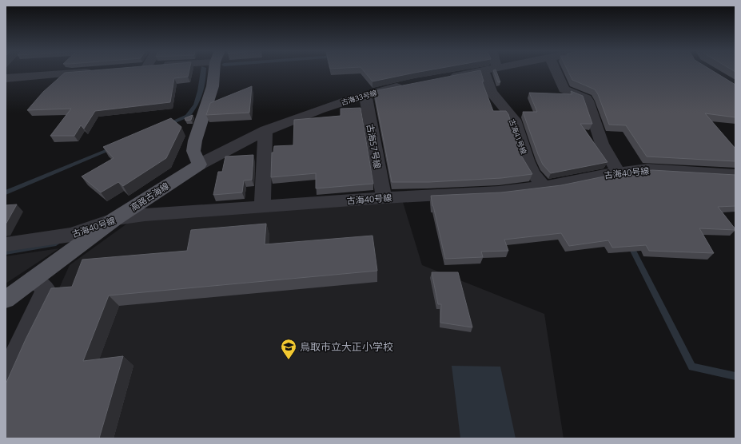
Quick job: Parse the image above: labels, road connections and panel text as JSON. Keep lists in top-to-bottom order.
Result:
{
  "streets": {
    "main road": ["高路古海線"],
    "street": [
      "古海33号線",
      "古海41号線",
      "古海57号線",
      "古海40号線"
    ]
  },
  "crossings": [
    ["古海33号線", "古海57号線"],
    ["古海33号線", "高路古海線"],
    ["古海41号線", "古海40号線"],
    ["古海57号線", "古海40号線"],
    ["古海40号線", "高路古海線"]
  ],
  "places": {
    "school or university": ["鳥取市立大正小学校"]
  }
}
